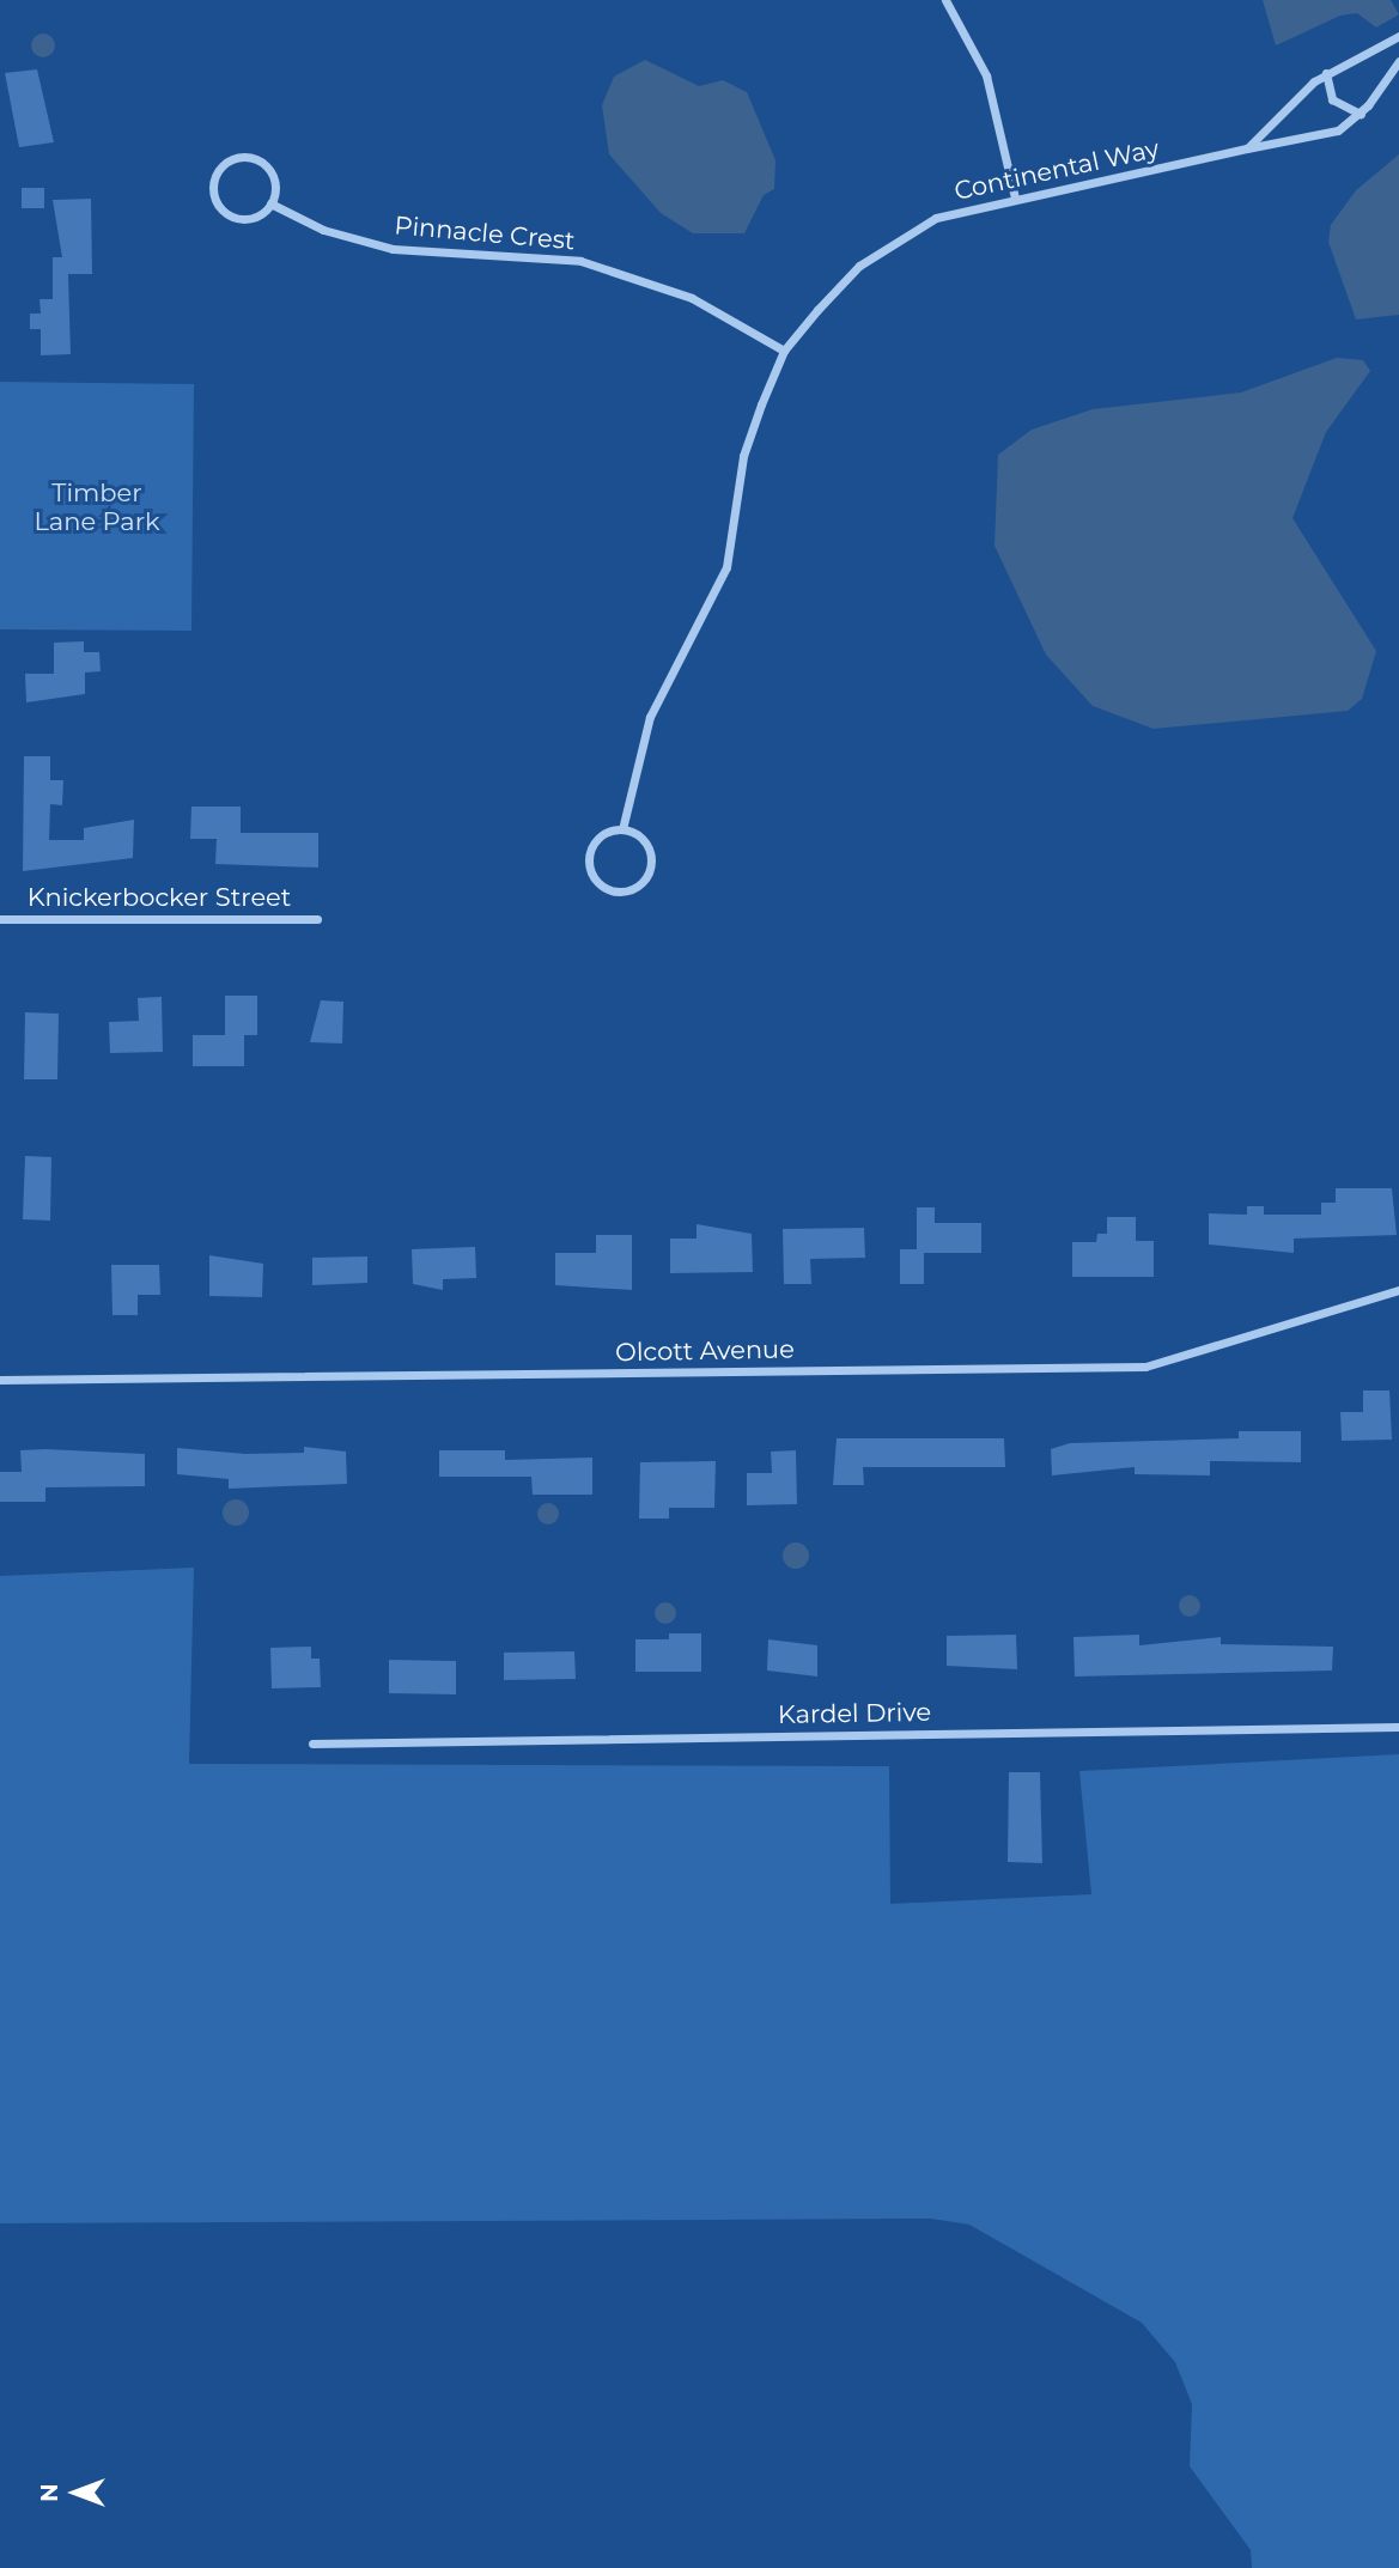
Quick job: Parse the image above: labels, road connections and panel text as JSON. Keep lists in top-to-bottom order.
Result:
{
  "streets": {
    "street": [
      "Continental Way",
      "Pinnacle Crest",
      "Knickerbocker Street",
      "Olcott Avenue",
      "Kardel Drive"
    ]
  },
  "crossings": [
    ["Continental Way", "Pinnacle Crest"]
  ],
  "parks": ["Timber Lane Park"],
  "north": "left"
}
